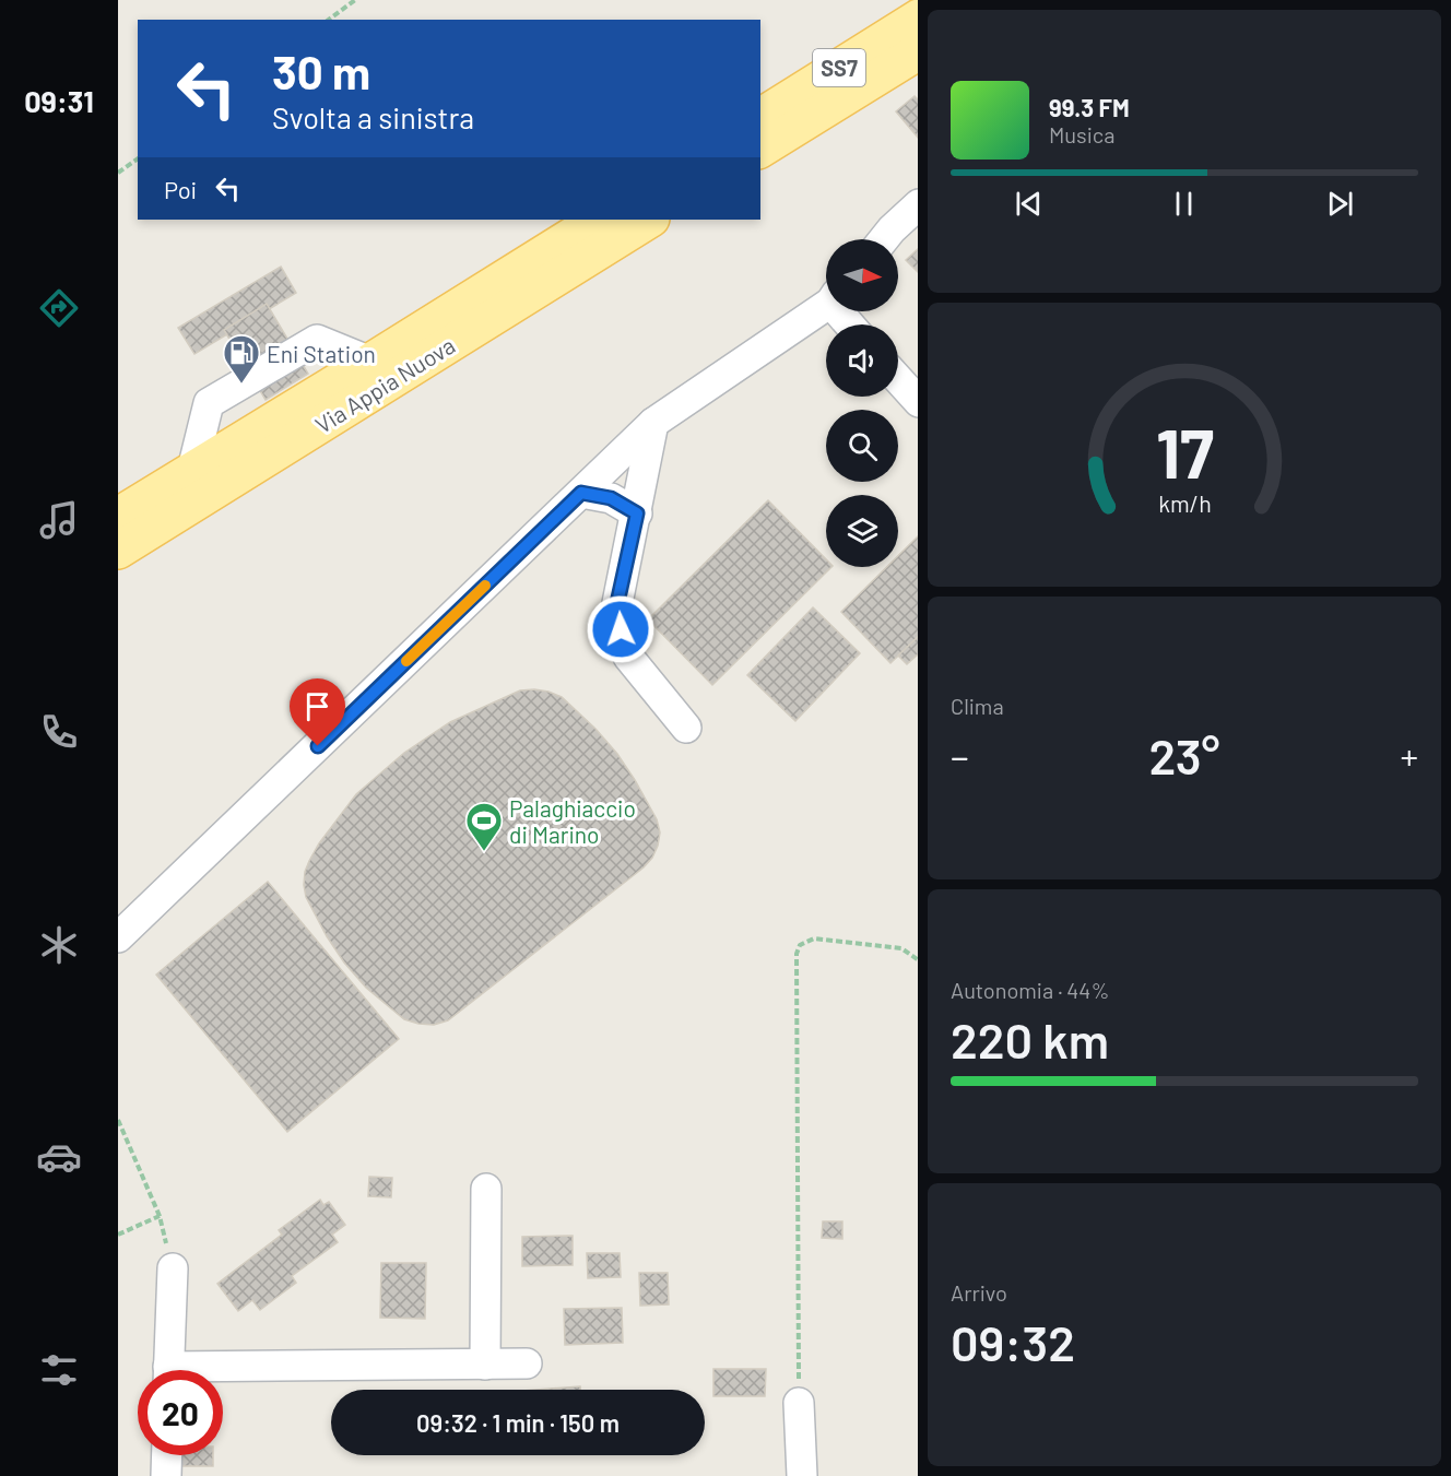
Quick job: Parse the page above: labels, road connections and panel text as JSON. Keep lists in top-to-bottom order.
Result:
{
  "streets": {
    "main road": ["SS7", "Via Appia Nuova"]
  },
  "places": {
    "fuel station": ["Eni Station"],
    "sports": ["Palaghiaccio di Marino"]
  },
  "north": "right",
  "page": {
    "tabs": "09:31",
    "turn": ["30 m", "Svolta a sinistra"],
    "song": ["99.3 FM", "Musica"],
    "then": "Poi",
    "tile": [
      "Clima",
      ["Autonomia · 44%", "220 km"],
      ["Arrivo", "09:32"]
    ],
    "heat": ["−", "23°", "+"],
    "limit": "20",
    "trip": "09:32 · 1 min · 150 m",
    "gauge": ["17", "km/h"]
  }
}
